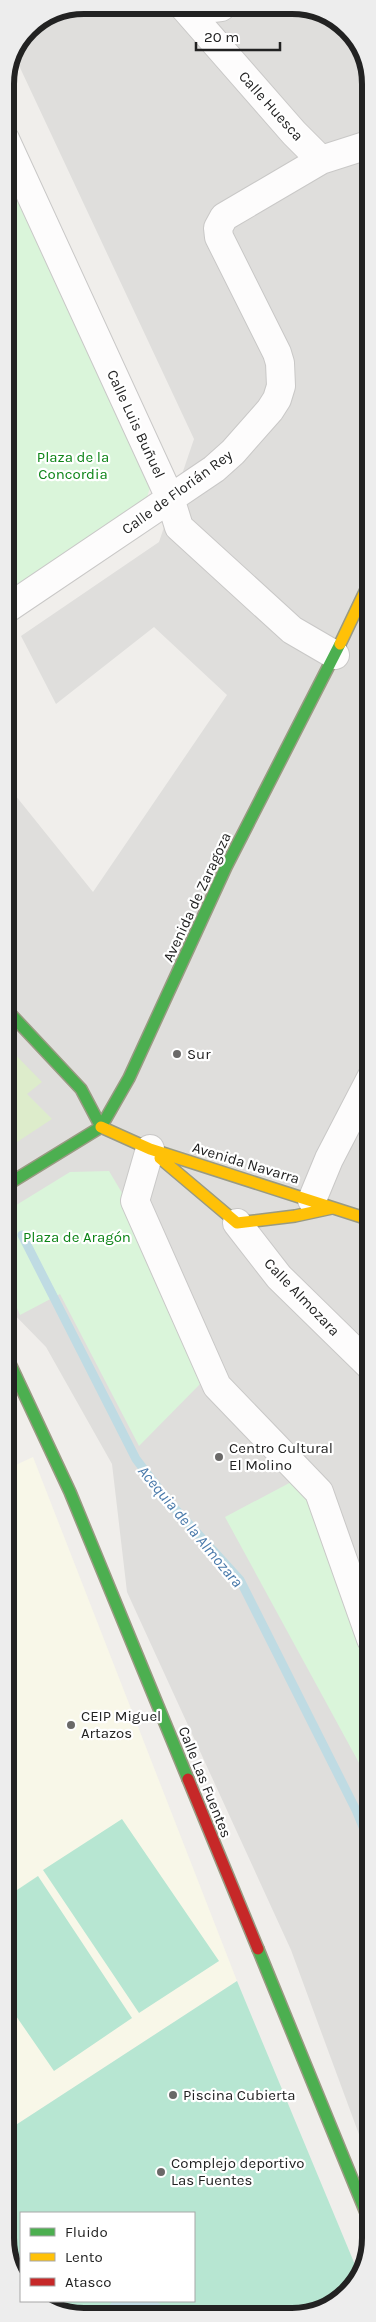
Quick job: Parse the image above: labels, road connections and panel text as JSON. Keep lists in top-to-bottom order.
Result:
{
  "streets": {
    "street": [
      "Calle Huesca",
      "Calle Luis Buñuel",
      "Calle de Florián Rey",
      "Avenida de Zaragoza",
      "Avenida Navarra",
      "Calle Almozara",
      "Calle Las Fuentes"
    ]
  },
  "crossings": [
    ["Calle Huesca", "Calle de Florián Rey"],
    ["Calle Luis Buñuel", "Calle de Florián Rey"],
    ["Calle Luis Buñuel", "Avenida de Zaragoza"],
    ["Avenida de Zaragoza", "Avenida Navarra"],
    ["Avenida Navarra", "Calle Almozara"]
  ],
  "water": ["Acequia de la Almozara"],
  "parks": ["Plaza de la Concordia", "Plaza de Aragón"],
  "places": [
    "Sur",
    "Centro Cultural El Molino",
    "CEIP Miguel Artazos",
    "Piscina Cubierta",
    "Complejo deportivo Las Fuentes"
  ],
  "legend": ["Fluido", "Lento", "Atasco"],
  "scale_bar": "20 m"
}
